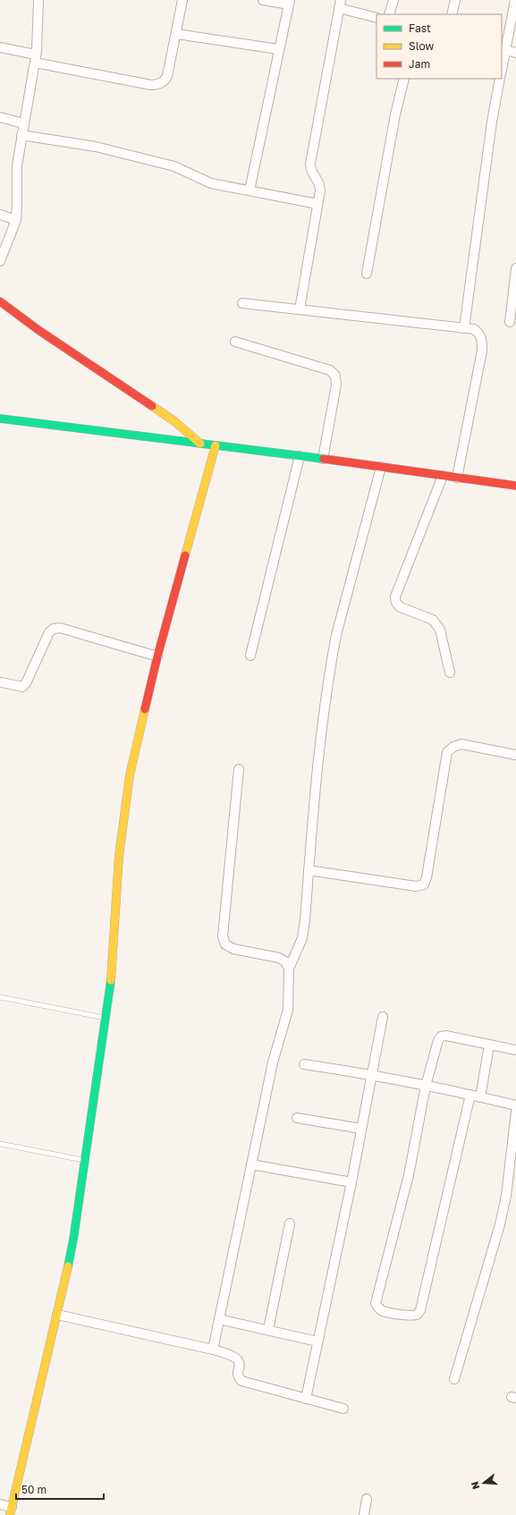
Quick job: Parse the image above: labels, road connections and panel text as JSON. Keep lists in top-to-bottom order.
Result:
{
  "legend": ["Fast", "Slow", "Jam"],
  "scale_bar": "50 m",
  "north": "left"
}
